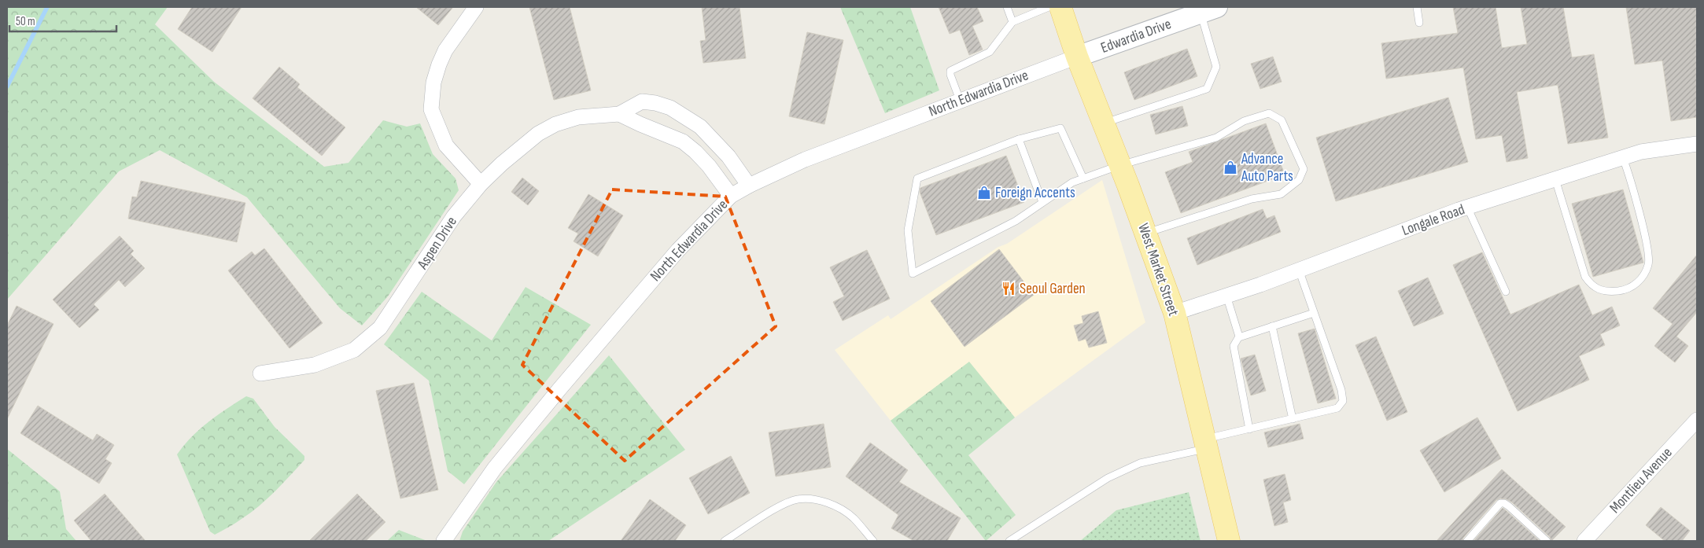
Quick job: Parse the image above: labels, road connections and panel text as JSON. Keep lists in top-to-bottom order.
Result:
{
  "streets": {
    "main road": ["Edwardia Drive", "West Market Street"],
    "street": [
      "North Edwardia Drive",
      "Longale Road",
      "Aspen Drive",
      "Montlieu Avenue"
    ]
  },
  "crossings": [
    ["Edwardia Drive", "North Edwardia Drive"],
    ["Edwardia Drive", "West Market Street"],
    ["North Edwardia Drive", "Aspen Drive"],
    ["North Edwardia Drive", "West Market Street"],
    ["Longale Road", "West Market Street"]
  ],
  "places": {
    "shop": ["Advance Auto Parts", "Foreign Accents"],
    "restaurant": ["Seoul Garden"]
  },
  "scale_bar": "50 m"
}
